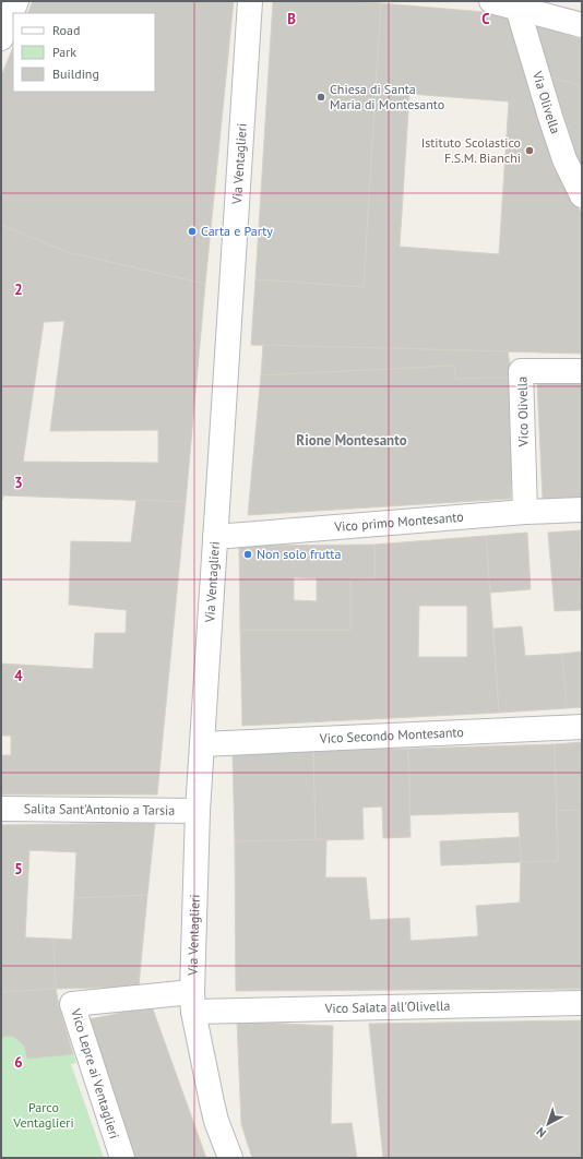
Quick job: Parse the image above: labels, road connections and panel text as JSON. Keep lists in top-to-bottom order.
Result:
{
  "streets": {
    "street": [
      "Via Olivella",
      "Via Ventaglieri",
      "Vico Olivella",
      "Vico primo Montesanto",
      "Vico Secondo Montesanto",
      "Salita Sant'Antonio a Tarsia",
      "Vico Salata all'Olivella",
      "Vico Lepre ai Ventaglieri"
    ]
  },
  "crossings": [
    ["Via Ventaglieri", "Vico primo Montesanto"],
    ["Via Ventaglieri", "Vico Secondo Montesanto"],
    ["Via Ventaglieri", "Salita Sant'Antonio a Tarsia"],
    ["Via Ventaglieri", "Vico Salata all'Olivella"],
    ["Via Ventaglieri", "Vico Lepre ai Ventaglieri"],
    ["Vico Olivella", "Vico primo Montesanto"],
    ["Vico Salata all'Olivella", "Vico Lepre ai Ventaglieri"]
  ],
  "districts": ["Rione Montesanto"],
  "parks": ["Parco Ventaglieri"],
  "places": [
    "Chiesa di Santa Maria di Montesanto",
    "Istituto Scolastico F.S.M. Bianchi",
    "Carta e Party",
    "Non solo frutta"
  ],
  "legend": ["Road", "Park", "Building"],
  "north": "bottom left",
  "grid": {
    "columns": ["B", "C"],
    "rows": [
      "2",
      "3",
      "4",
      "5",
      "6"
    ]
  }
}
